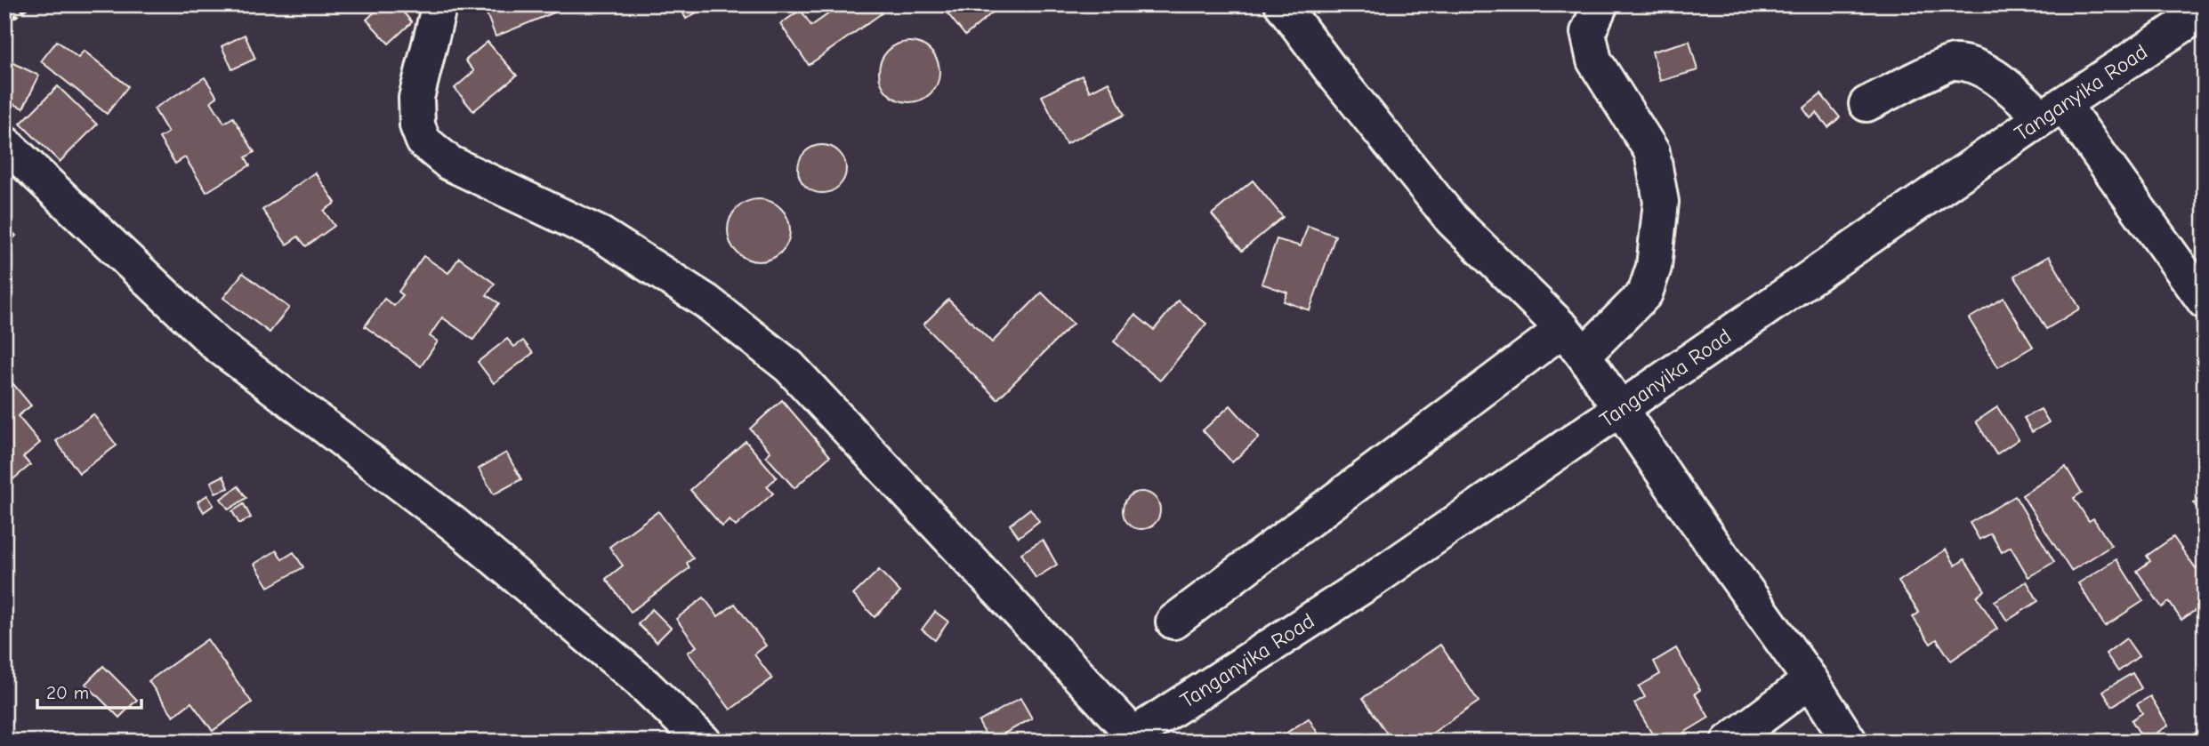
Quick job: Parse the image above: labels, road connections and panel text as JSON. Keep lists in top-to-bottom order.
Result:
{
  "streets": {
    "street": ["Tanganyika Road"]
  },
  "scale_bar": "20 m"
}
